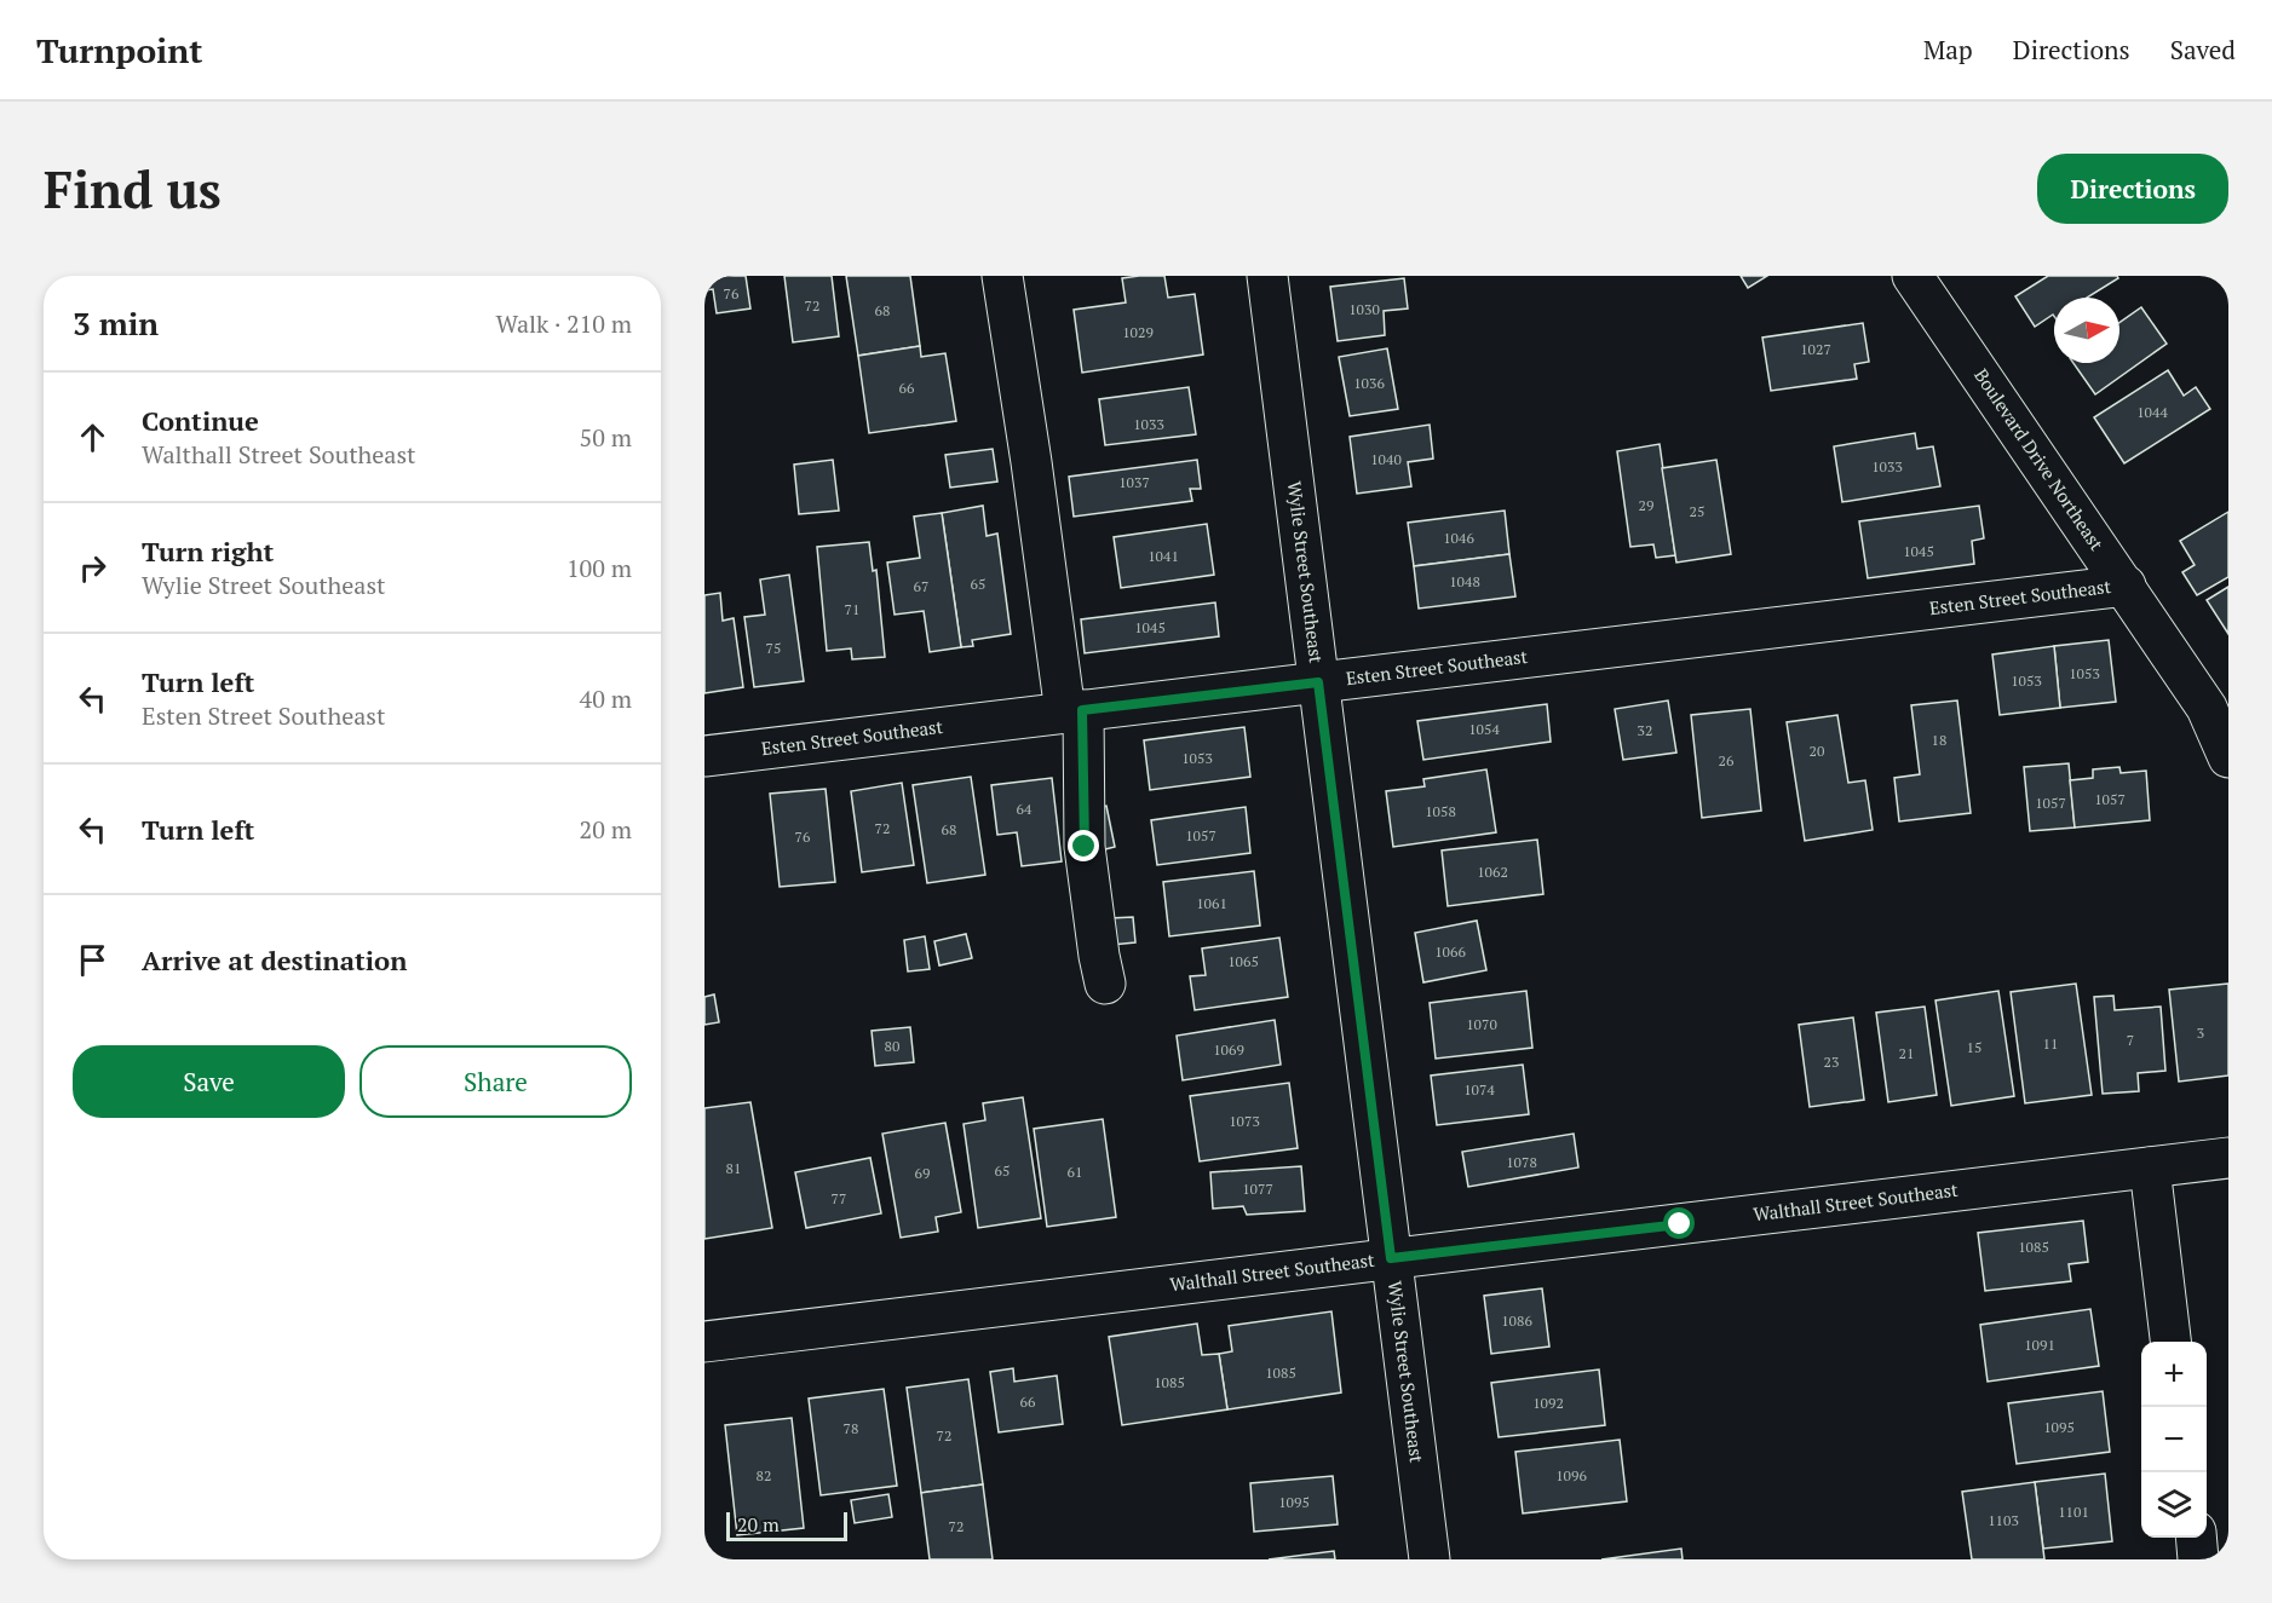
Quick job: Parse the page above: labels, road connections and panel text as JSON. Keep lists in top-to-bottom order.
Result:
{
  "streets": {
    "street": [
      "Boulevard Drive Northeast",
      "Wylie Street Southeast",
      "Esten Street Southeast",
      "Walthall Street Southeast"
    ]
  },
  "crossings": [
    ["Boulevard Drive Northeast", "Esten Street Southeast"],
    ["Wylie Street Southeast", "Esten Street Southeast"],
    ["Wylie Street Southeast", "Walthall Street Southeast"]
  ],
  "house_numbers": [
    "76",
    "72",
    "1030",
    "68",
    "1029",
    "1027",
    "1036",
    "66",
    "1044",
    "1033",
    "1040",
    "1033",
    "1037",
    "29",
    "25",
    "1046",
    "1045",
    "1041",
    "1048",
    "65",
    "67",
    "71",
    "1045",
    "75",
    "1053",
    "1053",
    "1054",
    "32",
    "18",
    "20",
    "1053",
    "26",
    "1057",
    "1057",
    "64",
    "1058",
    "72",
    "68",
    "1057",
    "76",
    "1062",
    "1061",
    "1066",
    "1065",
    "1070",
    "3",
    "7",
    "11",
    "80",
    "15",
    "1069",
    "21",
    "23",
    "1074",
    "1073",
    "1078",
    "81",
    "65",
    "61",
    "69",
    "1077",
    "77",
    "1085",
    "1086",
    "1091",
    "1085",
    "1085",
    "66",
    "1092",
    "1095",
    "78",
    "72",
    "82",
    "1096",
    "1095",
    "1101",
    "1103",
    "72"
  ],
  "scale_bar": "20 m",
  "north": "right",
  "page": {
    "header": "Turnpoint",
    "nav": ["Map", "Directions", "Saved"],
    "buttons": [
      "Directions",
      ["Save", "Share"]
    ],
    "title": "Find us",
    "heading": ["3 min", "Walk · 210 m"],
    "list": [
      ["Continue", "Walthall Street Southeast", "50 m"],
      ["Turn right", "Wylie Street Southeast", "100 m"],
      ["Turn left", "Esten Street Southeast", "40 m"],
      ["Turn left", "20 m"],
      "Arrive at destination"
    ],
    "map_buttons": ["+", "−"],
    "scale": "20 m"
  }
}
